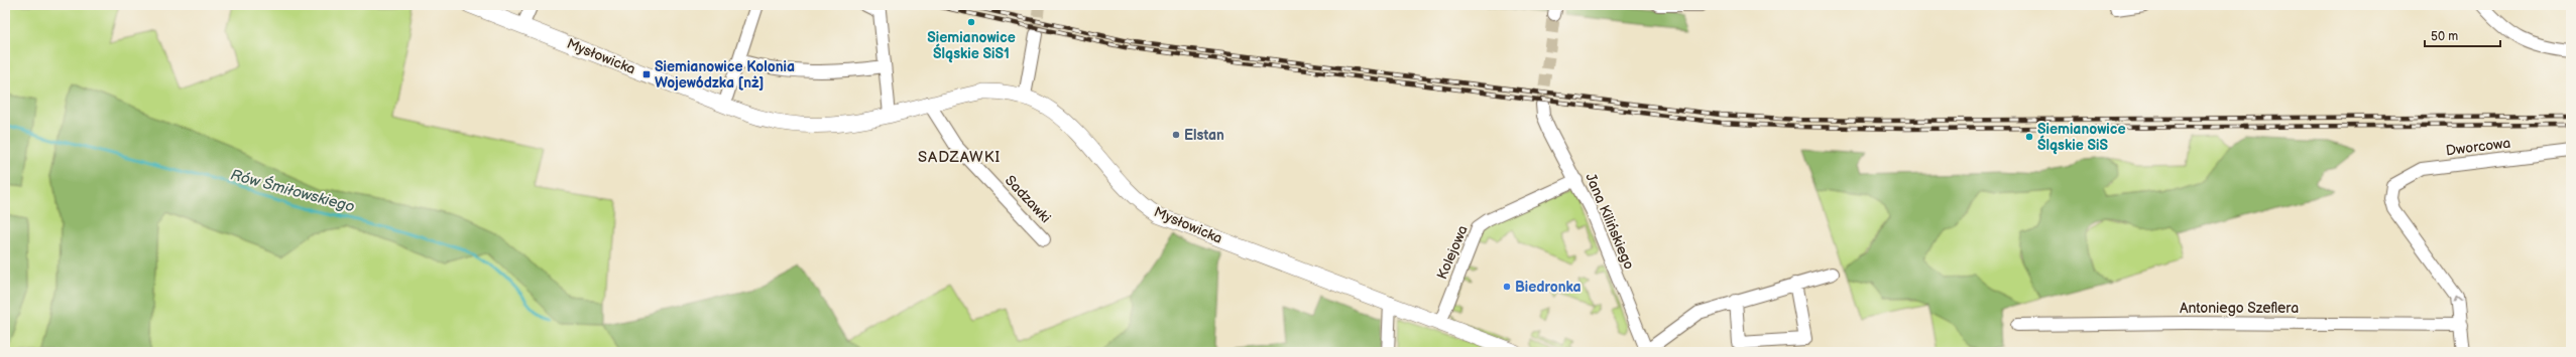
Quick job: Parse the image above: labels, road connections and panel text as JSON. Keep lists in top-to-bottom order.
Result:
{
  "streets": {
    "street": [
      "Mysłowicka",
      "Dworcowa",
      "Sadzawki",
      "Jana Kilińskiego",
      "Kolejowa",
      "Antoniego Szeflera"
    ]
  },
  "crossings": [
    ["Mysłowicka", "Sadzawki"],
    ["Mysłowicka", "Kolejowa"],
    ["Dworcowa", "Antoniego Szeflera"],
    ["Jana Kilińskiego", "Kolejowa"]
  ],
  "districts": ["SADZAWKI"],
  "water": ["Rów Śmiłowskiego"],
  "places": {
    "other": [
      "Siemianowice Śląskie SiS1",
      "Elstan",
      "Siemianowice Śląskie SiS",
      "Biedronka"
    ],
    "transit": ["Siemianowice Kolonia Wojewódzka [nż]"]
  },
  "scale_bar": "50 m"
}
